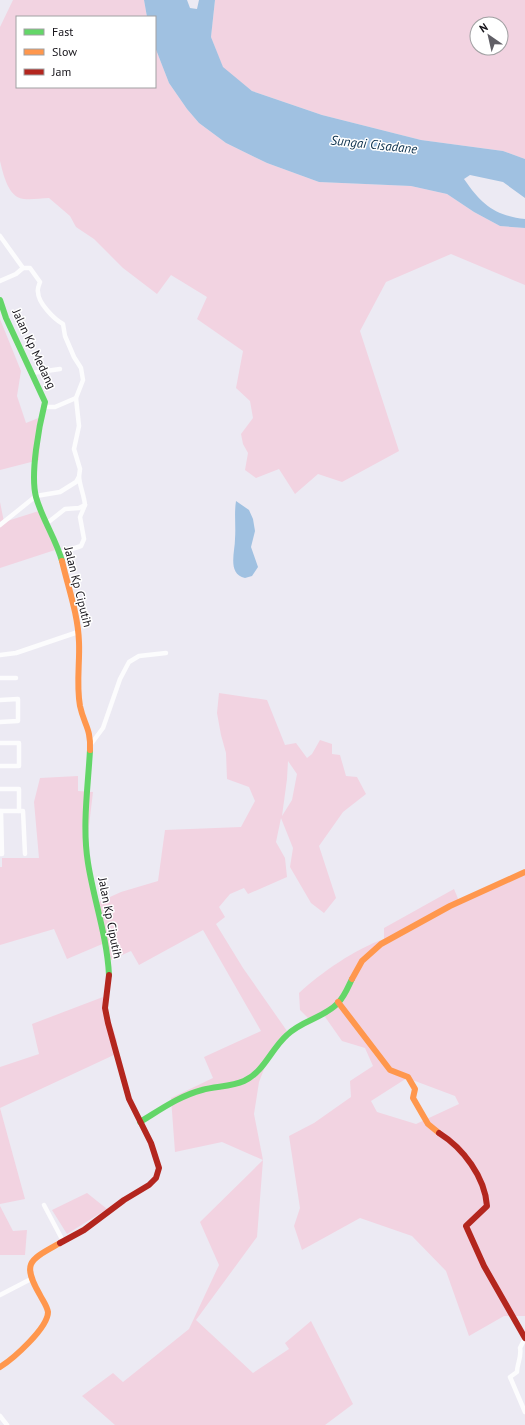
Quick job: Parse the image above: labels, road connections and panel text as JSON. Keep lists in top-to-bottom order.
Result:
{
  "streets": {
    "street": ["Jalan Kp Medang", "Jalan Kp Ciputih"]
  },
  "crossings": [
    ["Jalan Kp Medang", "Jalan Kp Ciputih"]
  ],
  "water": ["Sungai Cisadane"],
  "legend": ["Fast", "Slow", "Jam"],
  "north": "top left"
}
